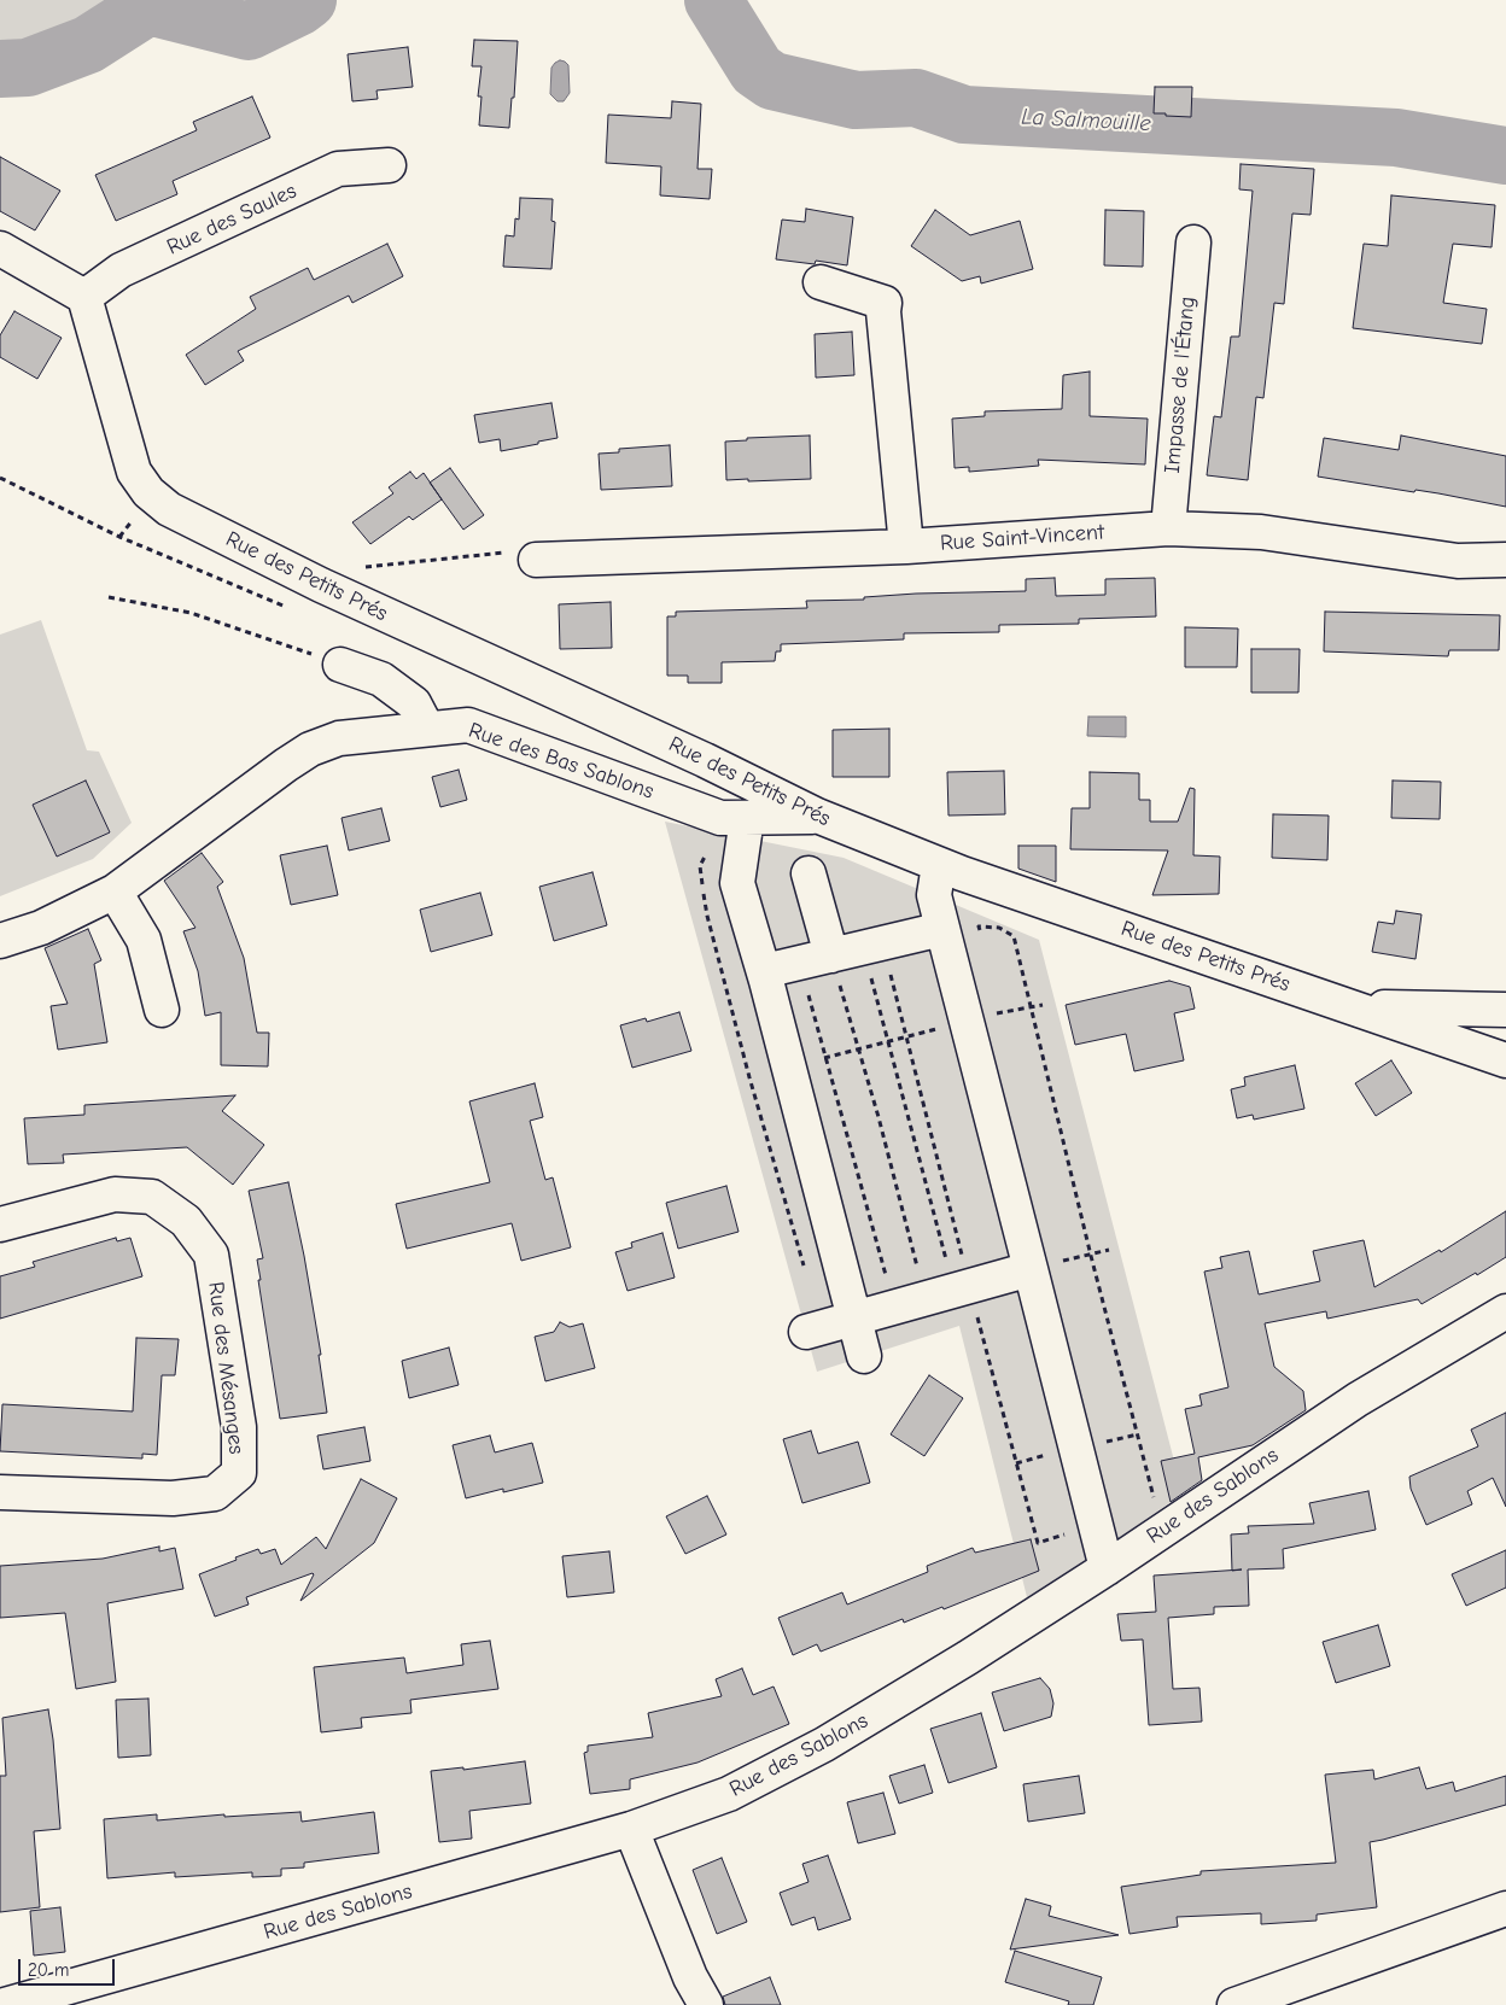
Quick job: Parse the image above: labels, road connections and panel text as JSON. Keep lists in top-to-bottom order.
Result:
{
  "streets": {
    "street": [
      "Rue des Saules",
      "Impasse de l'Étang",
      "Rue Saint-Vincent",
      "Rue des Petits Prés",
      "Rue des Bas Sablons",
      "Rue des Mésanges",
      "Rue des Sablons"
    ]
  },
  "crossings": [
    ["Rue des Saules", "Rue des Petits Prés"],
    ["Impasse de l'Étang", "Rue Saint-Vincent"],
    ["Rue des Petits Prés", "Rue des Bas Sablons"]
  ],
  "water": ["La Salmouille"],
  "scale_bar": "20 m"
}
